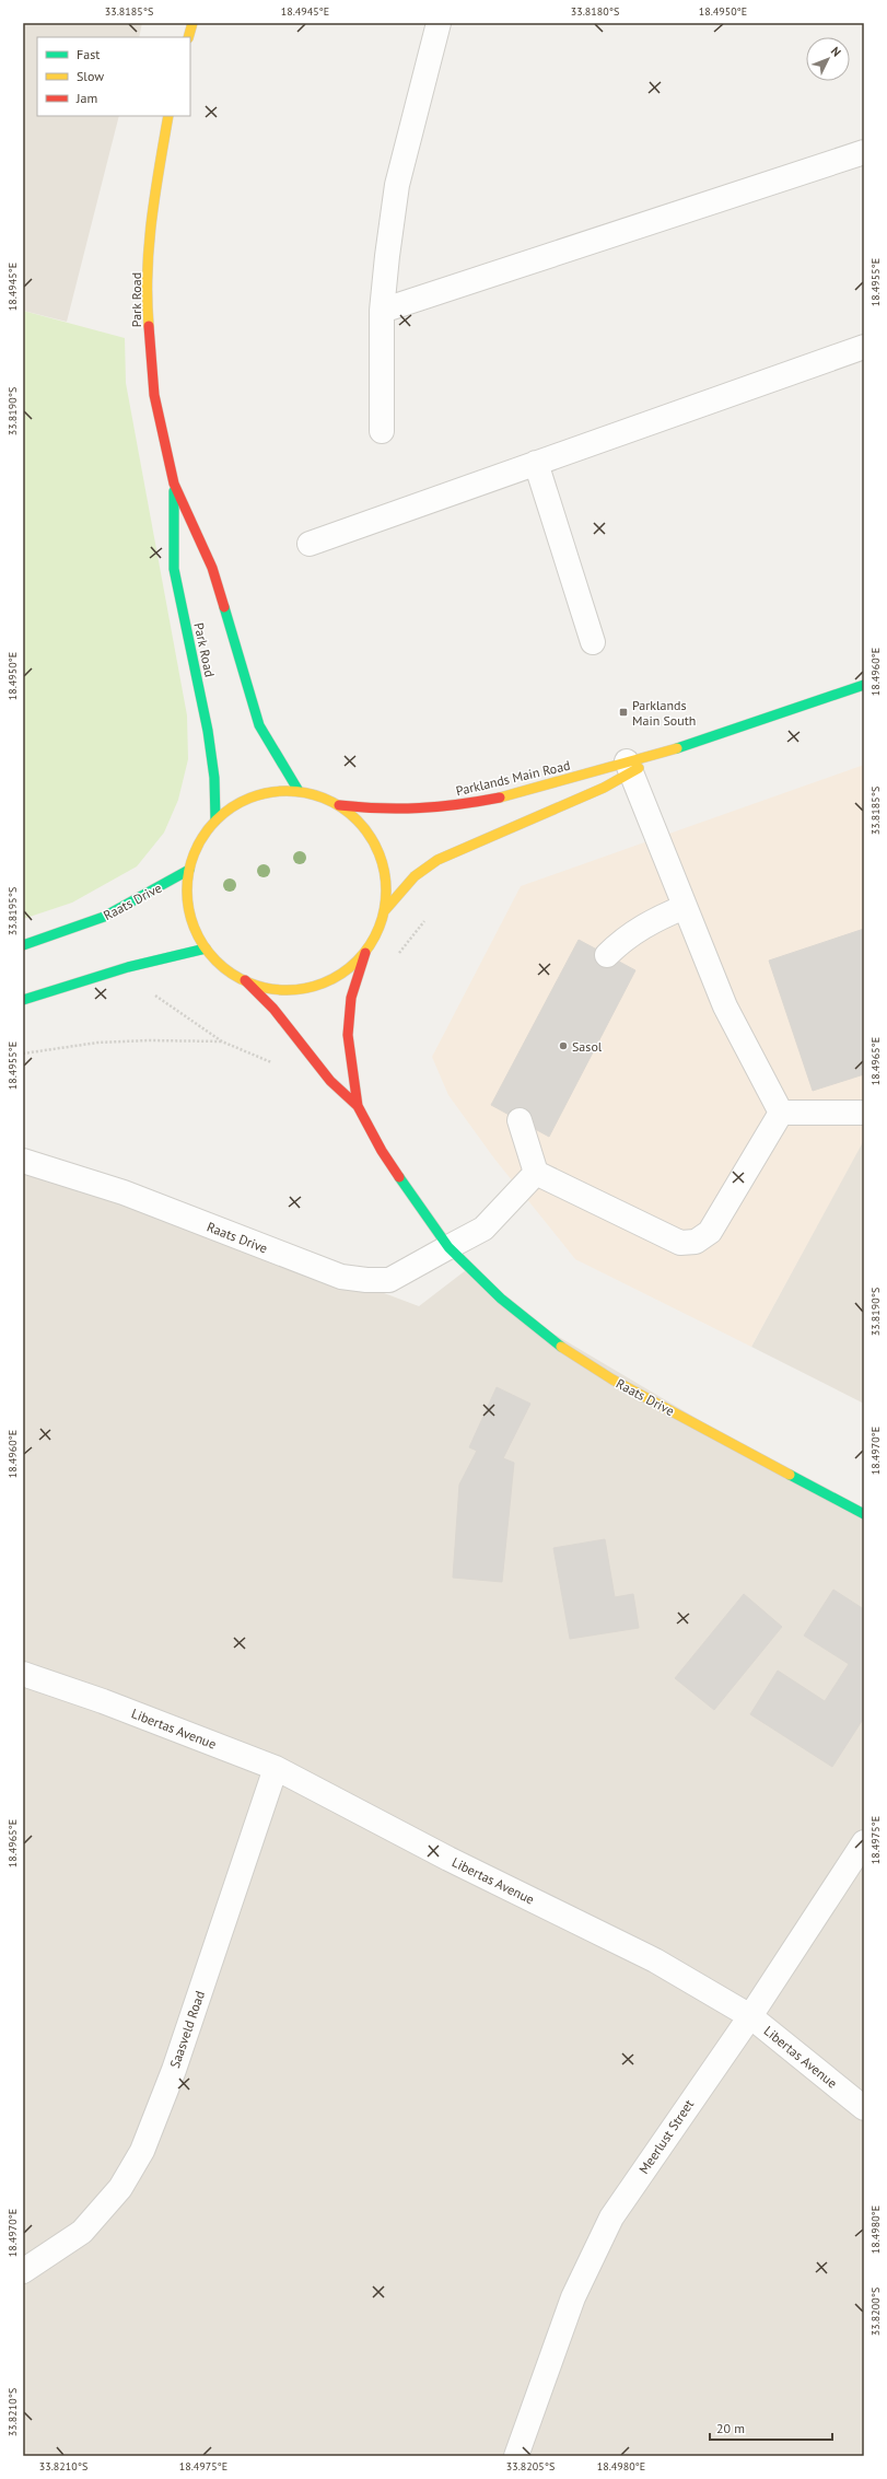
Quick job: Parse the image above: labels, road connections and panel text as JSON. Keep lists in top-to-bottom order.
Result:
{
  "streets": {
    "street": [
      "Park Road",
      "Parklands Main Road",
      "Raats Drive",
      "Libertas Avenue",
      "Saasveld Road",
      "Meerlust Street"
    ]
  },
  "crossings": [
    ["Libertas Avenue", "Saasveld Road"],
    ["Libertas Avenue", "Meerlust Street"]
  ],
  "places": {
    "transit": ["Parklands Main South"],
    "other": ["Sasol"]
  },
  "legend": ["Fast", "Slow", "Jam"],
  "scale_bar": "20 m",
  "north": "top right",
  "coordinates": [
    "33.8185°S",
    "18.4945°E",
    "33.8180°S",
    "18.4950°E",
    "18.4955°E",
    "33.8190°S",
    "18.4960°E",
    "33.8195°S",
    "18.4965°E",
    "18.4970°E",
    "18.4975°E",
    "18.4980°E",
    "33.8200°S",
    "33.8210°S",
    "33.8205°S"
  ]
}
